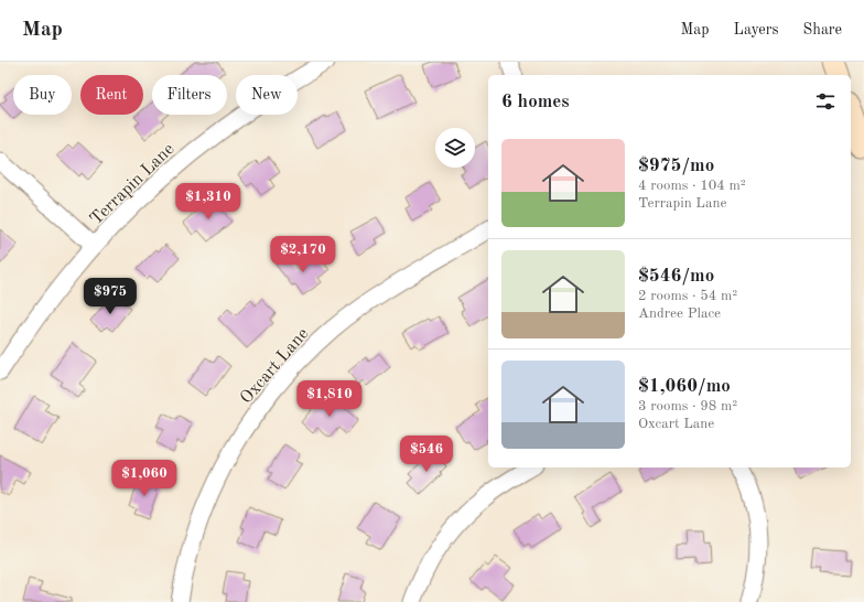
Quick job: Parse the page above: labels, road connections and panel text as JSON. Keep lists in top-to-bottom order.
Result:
{
  "streets": {
    "street": ["Terrapin Lane", "Oxcart Lane"]
  },
  "page": {
    "header": "Map",
    "nav": ["Map", "Layers", "Share"],
    "chip": [
      "Buy",
      "Rent",
      "Filters",
      "New"
    ],
    "heading": "6 homes",
    "list": [
      {
        "name": "$975/mo",
        "note": "4 rooms · 104 m² · Terrapin Lane"
      },
      {
        "name": "$546/mo",
        "note": "2 rooms · 54 m² · Andree Place"
      },
      {
        "name": "$1,060/mo",
        "note": "3 rooms · 98 m² · Oxcart Lane"
      }
    ],
    "price": [
      "$1,310",
      "$2,170",
      "$975",
      "$1,810",
      "$546",
      "$1,060"
    ]
  }
}
